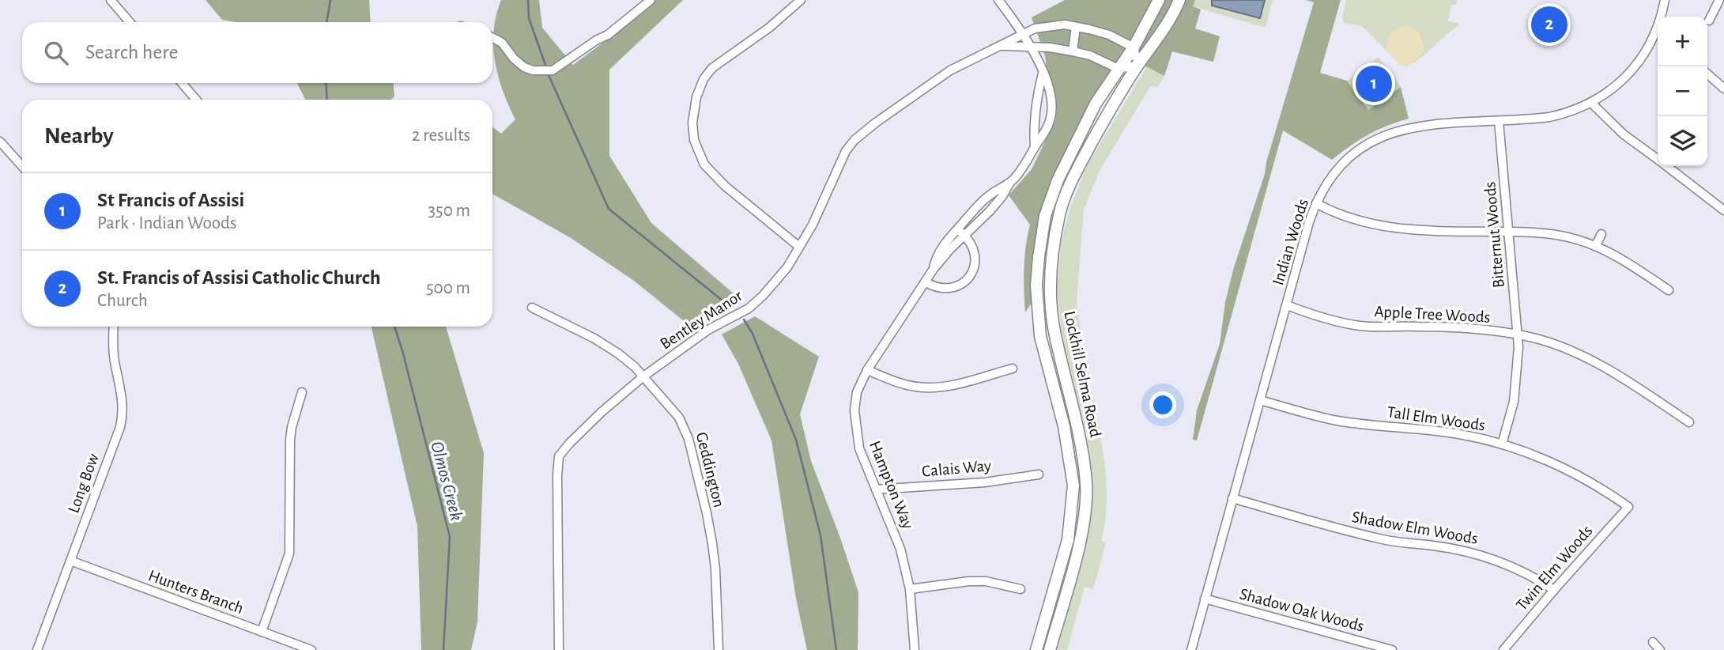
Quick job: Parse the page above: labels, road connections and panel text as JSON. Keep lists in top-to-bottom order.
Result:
{
  "streets": {
    "main road": ["Lockhill Selma Road"],
    "street": [
      "Bitternut Woods",
      "Indian Woods",
      "Apple Tree Woods",
      "Bentley Manor",
      "Tall Elm Woods",
      "Calais Way",
      "Geddington",
      "Long Bow",
      "Hampton Way",
      "Shadow Elm Woods",
      "Twin Elm Woods",
      "Hunters Branch",
      "Shadow Oak Woods"
    ]
  },
  "crossings": [
    ["Bitternut Woods", "Indian Woods"],
    ["Bitternut Woods", "Apple Tree Woods"],
    ["Bitternut Woods", "Tall Elm Woods"],
    ["Indian Woods", "Apple Tree Woods"],
    ["Indian Woods", "Tall Elm Woods"],
    ["Indian Woods", "Shadow Elm Woods"],
    ["Indian Woods", "Shadow Oak Woods"],
    ["Bentley Manor", "Lockhill Selma Road"],
    ["Bentley Manor", "Geddington"],
    ["Bentley Manor", "Hampton Way"],
    ["Tall Elm Woods", "Twin Elm Woods"],
    ["Calais Way", "Hampton Way"],
    ["Long Bow", "Hunters Branch"],
    ["Shadow Elm Woods", "Twin Elm Woods"]
  ],
  "water": ["Olmos Creek"],
  "page": {
    "pins": ["2", "1"],
    "map_buttons": ["+", "−"],
    "search": "Search here",
    "heading": ["Nearby", "2 results"],
    "list": [
      {
        "mark": "1",
        "name": "St Francis of Assisi",
        "note": "Park · Indian Woods",
        "value": "350 m"
      },
      {
        "mark": "2",
        "name": "St. Francis of Assisi Catholic Church",
        "note": "Church",
        "value": "500 m"
      }
    ]
  }
}
